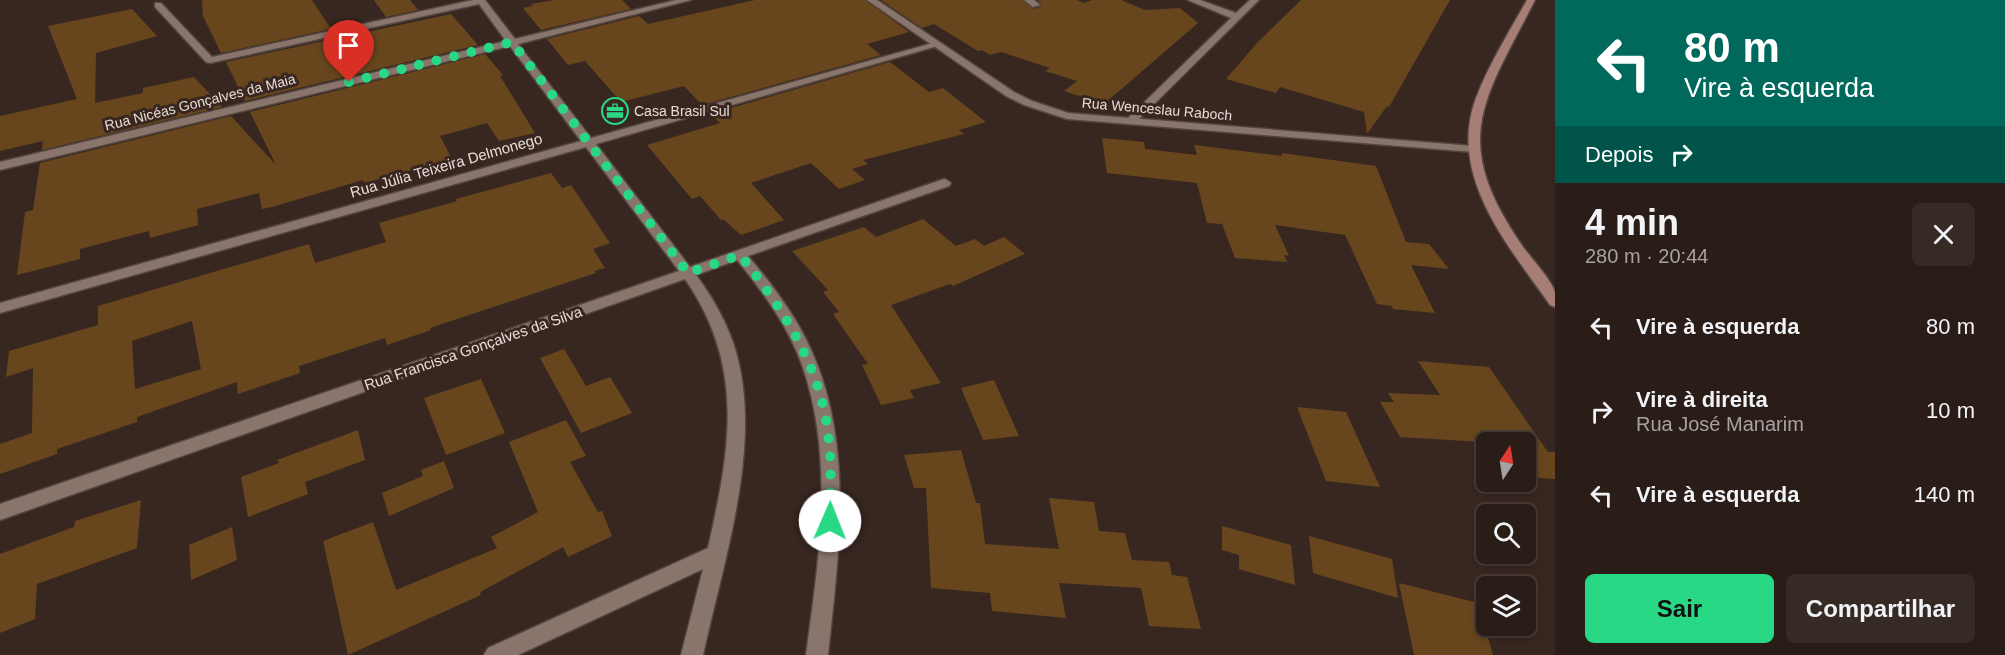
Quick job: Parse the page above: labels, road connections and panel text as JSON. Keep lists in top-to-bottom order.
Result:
{
  "streets": {
    "street": [
      "Rua Nicéas Gonçalves da Maia",
      "Rua Wenceslau Raboch",
      "Rua Júlia Teixeira Delmonego",
      "Rua Francisca Gonçalves da Silva"
    ]
  },
  "crossings": [
    ["Rua Wenceslau Raboch", "Rua Júlia Teixeira Delmonego"]
  ],
  "places": {
    "office": ["Casa Brasil Sul"]
  },
  "north": "top",
  "page": {
    "turn": ["80 m", "Vire à esquerda"],
    "then": "Depois",
    "heading": ["4 min", "280 m · 20:44"],
    "list": [
      {
        "name": "Vire à esquerda",
        "value": "80 m"
      },
      {
        "name": "Vire à direita",
        "note": "Rua José Manarim",
        "value": "10 m"
      },
      {
        "name": "Vire à esquerda",
        "value": "140 m"
      }
    ],
    "buttons": ["Sair", "Compartilhar"]
  }
}
